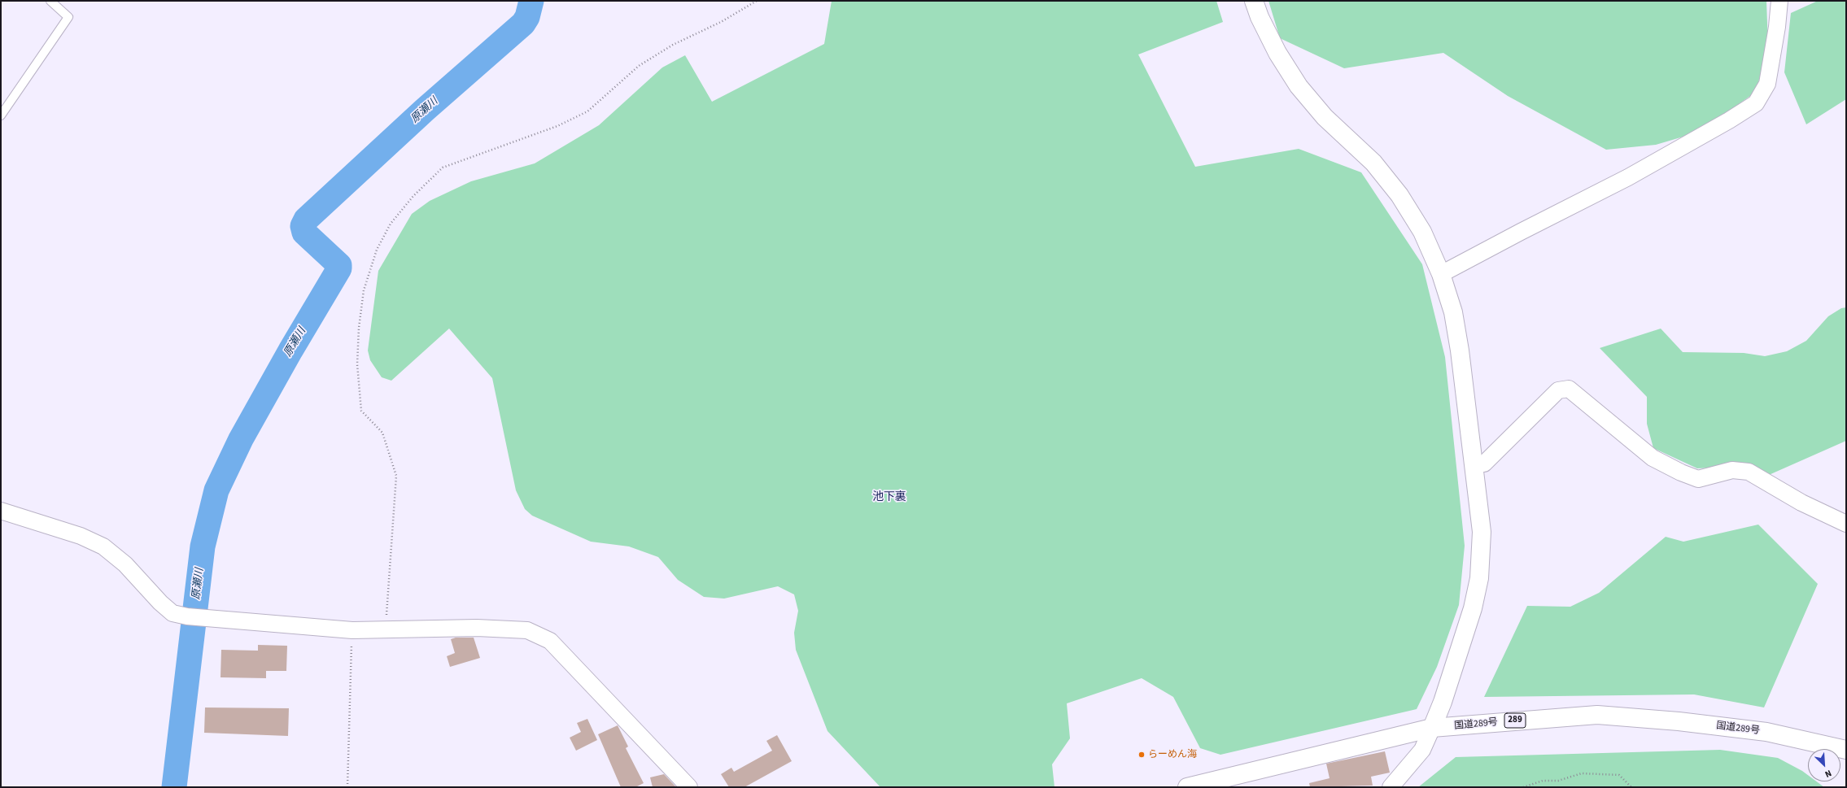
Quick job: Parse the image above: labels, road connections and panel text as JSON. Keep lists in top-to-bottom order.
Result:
{
  "streets": {
    "main road": ["289", "国道289号"]
  },
  "districts": ["池下裏"],
  "water": ["原瀬川"],
  "places": ["らーめん海"],
  "north": "bottom right"
}
